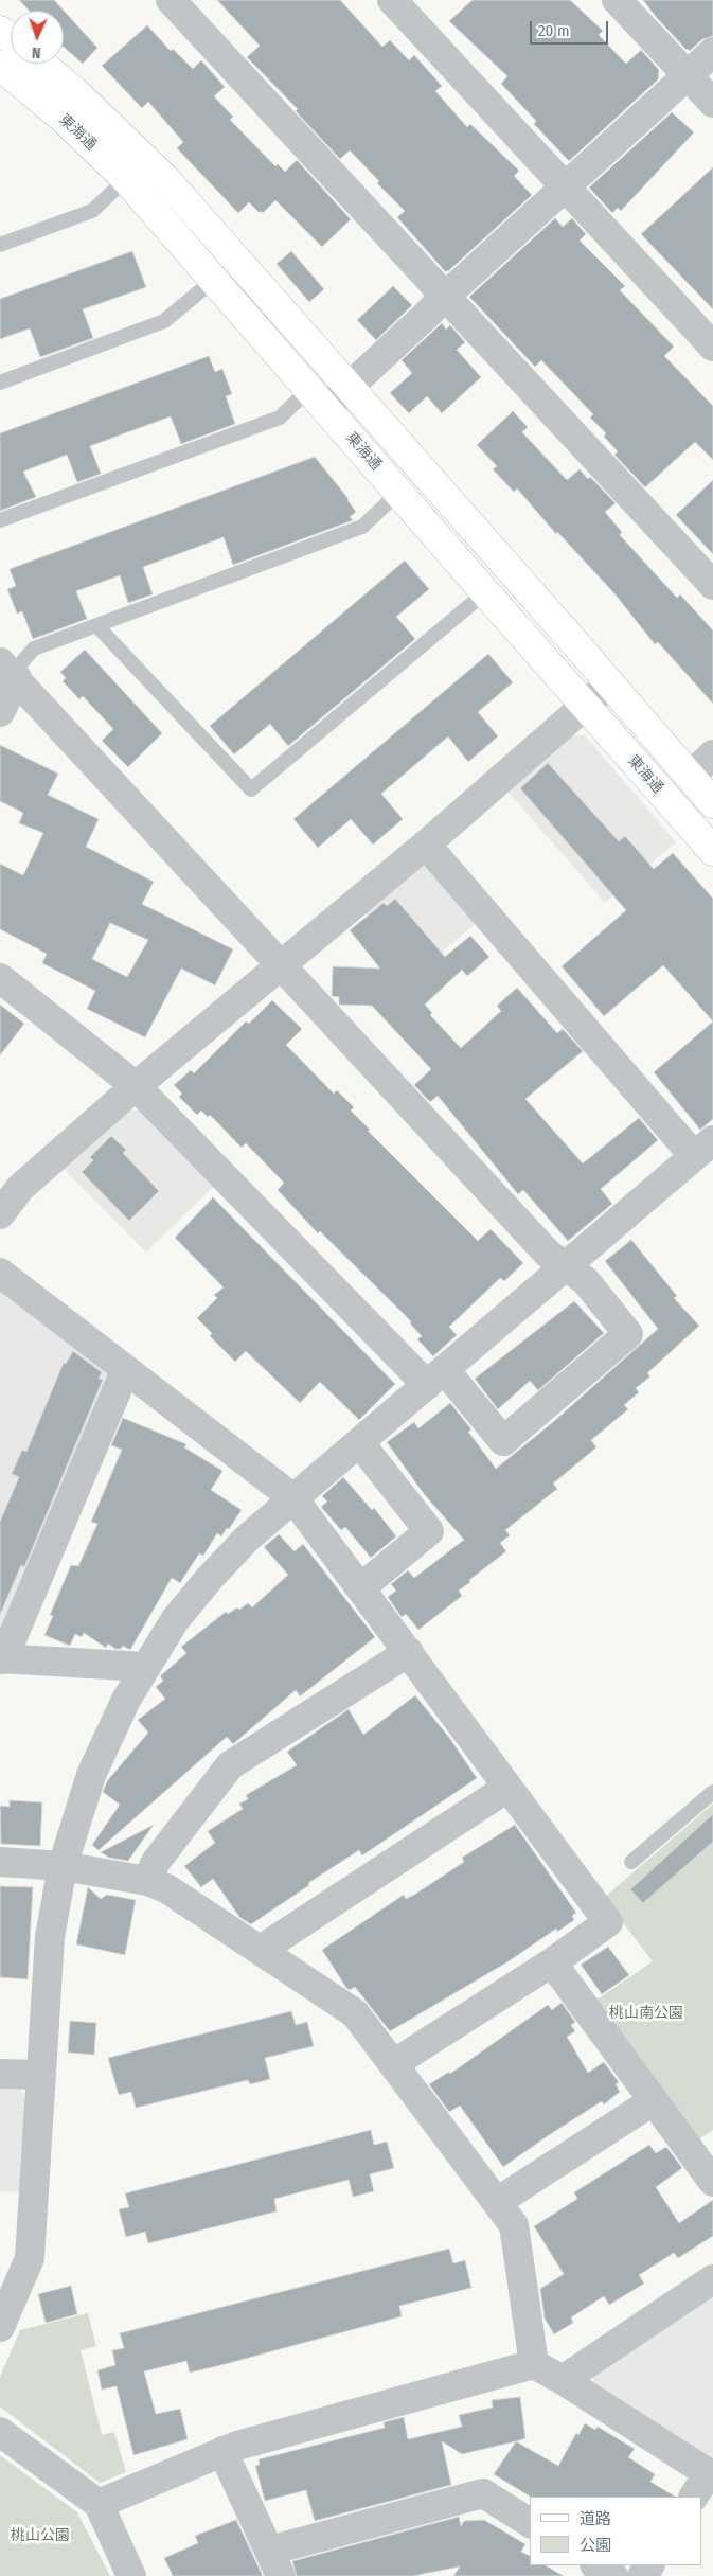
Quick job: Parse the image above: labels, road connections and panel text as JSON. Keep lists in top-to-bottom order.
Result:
{
  "streets": {
    "main road": ["東海通"]
  },
  "parks": ["桃山南公園", "桃山公園"],
  "legend": ["道路", "公園"],
  "scale_bar": "20 m",
  "north": "bottom"
}
